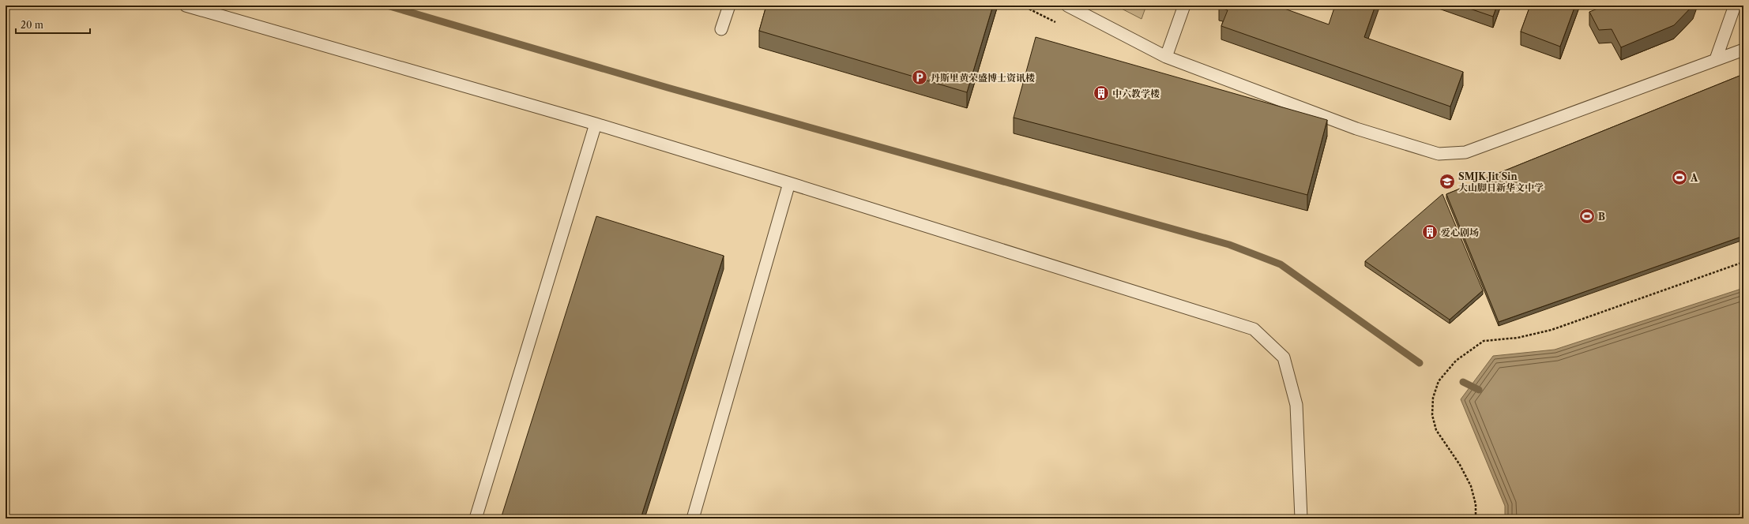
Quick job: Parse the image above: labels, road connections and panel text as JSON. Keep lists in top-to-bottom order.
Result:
{
  "places": {
    "parking": ["丹斯里黄荣盛博士资讯楼"],
    "building": ["中六教学楼", "爱心剧场"],
    "sports": ["A", "B"],
    "school or university": ["SMJK Jit Sin 大山脚日新华文中学"]
  },
  "scale_bar": "20 m"
}
